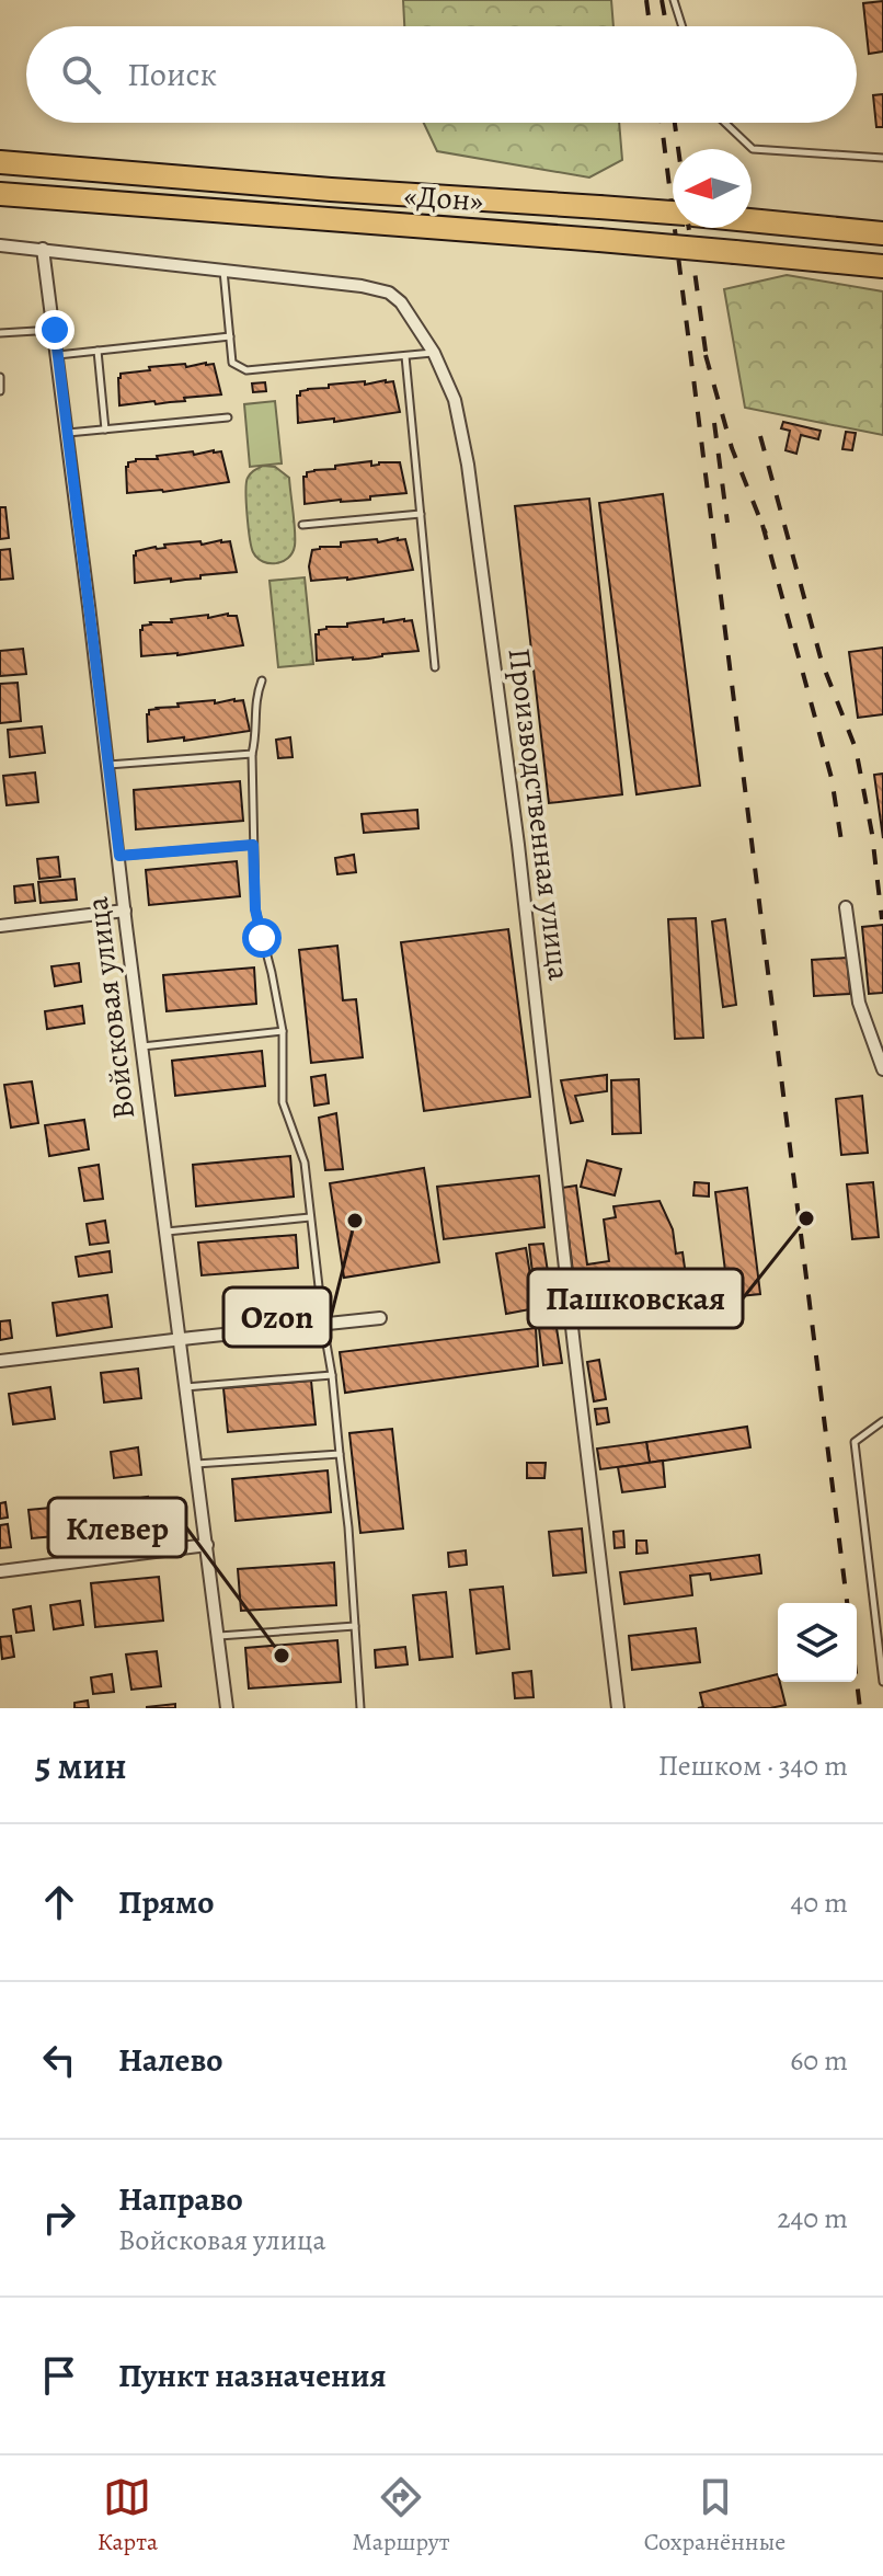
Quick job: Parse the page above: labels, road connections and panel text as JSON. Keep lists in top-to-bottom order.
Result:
{
  "streets": {
    "highway": ["«Дон»"],
    "street": ["Производственная улица", "Войсковая улица"]
  },
  "crossings": [
    ["Производственная улица", "Войсковая улица"]
  ],
  "places": ["Пашковская", "Ozon", "Клевер"],
  "north": "left",
  "page": {
    "search": "Поиск",
    "heading": ["5 мин", "Пешком · 340 m"],
    "list": [
      ["Прямо", "40 m"],
      ["Налево", "60 m"],
      ["Направо", "Войсковая улица", "240 m"],
      "Пункт назначения"
    ],
    "nav": ["Карта", "Маршрут", "Сохранённые"]
  }
}
